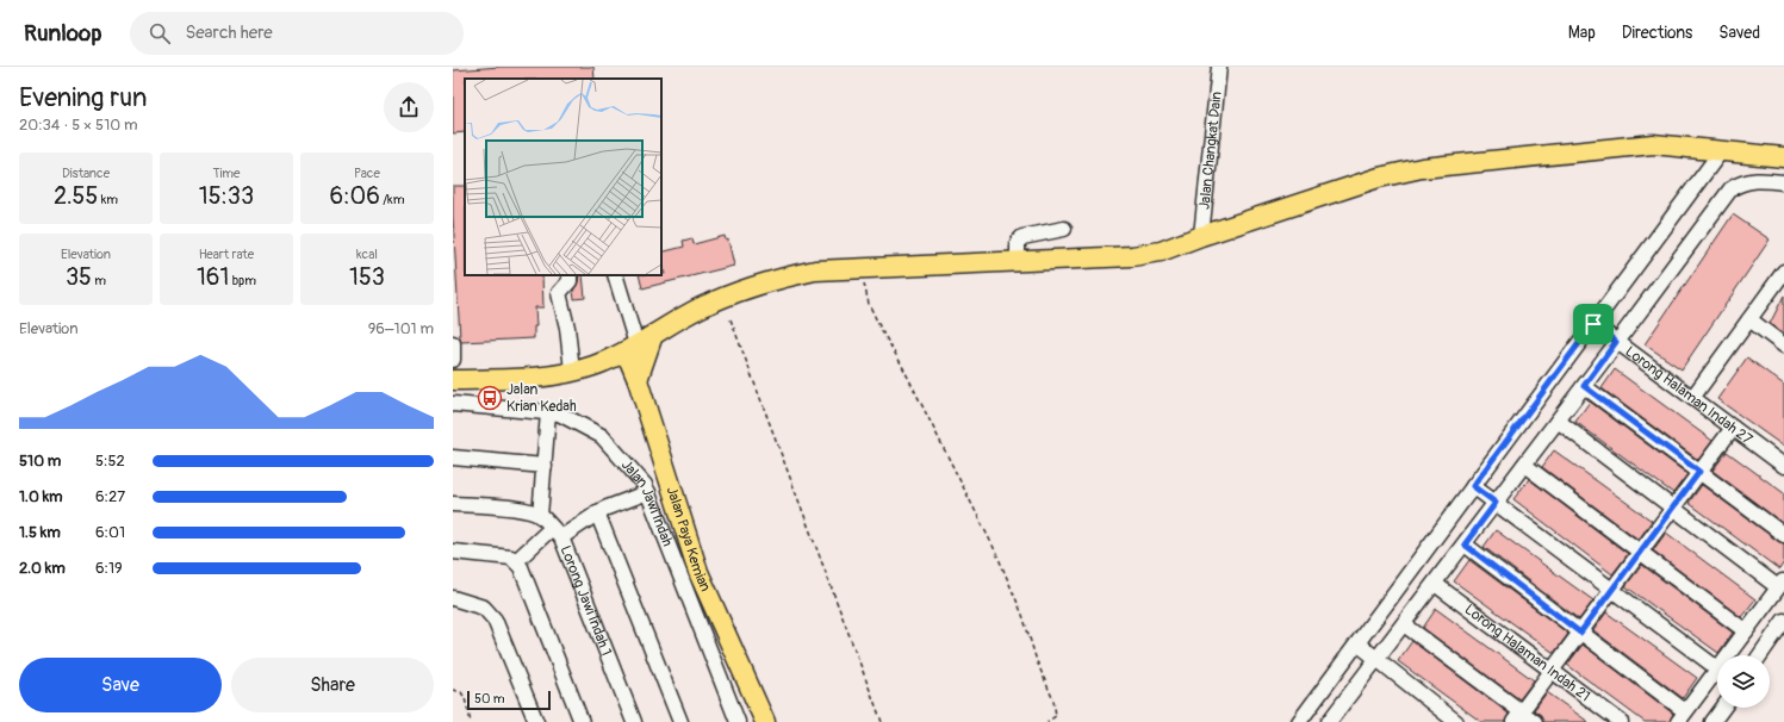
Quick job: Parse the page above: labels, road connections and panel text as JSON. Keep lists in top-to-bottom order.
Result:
{
  "streets": {
    "main road": ["Jalan Paya Kemian"],
    "street": [
      "Jalan Changkat Dain",
      "Lorong Halaman Indah 27",
      "Jalan Jawi Indah",
      "Lorong Jawi Indah 1",
      "Lorong Halaman Indah 21"
    ]
  },
  "places": {
    "bus stop": ["Jalan Krian Kedah"]
  },
  "scale_bar": "50 m",
  "page": {
    "header": "Runloop",
    "search": "Search here",
    "nav": ["Map", "Directions", "Saved"],
    "heading": ["Evening run", "20:34 · 5 × 510 m"],
    "stats": [
      ["Distance", "2.55 km"],
      ["Time", "15:33"],
      ["Pace", "6:06 /km"],
      ["Elevation", "35 m"],
      ["Heart rate", "161 bpm"],
      ["kcal", "153"]
    ],
    "chart": ["Elevation", "96–101 m"],
    "list": [
      {
        "name": "510 m",
        "note": "5:52"
      },
      {
        "name": "1.0 km",
        "note": "6:27"
      },
      {
        "name": "1.5 km",
        "note": "6:01"
      },
      {
        "name": "2.0 km",
        "note": "6:19"
      }
    ],
    "buttons": ["Save", "Share"],
    "scale": "50 m"
  }
}
